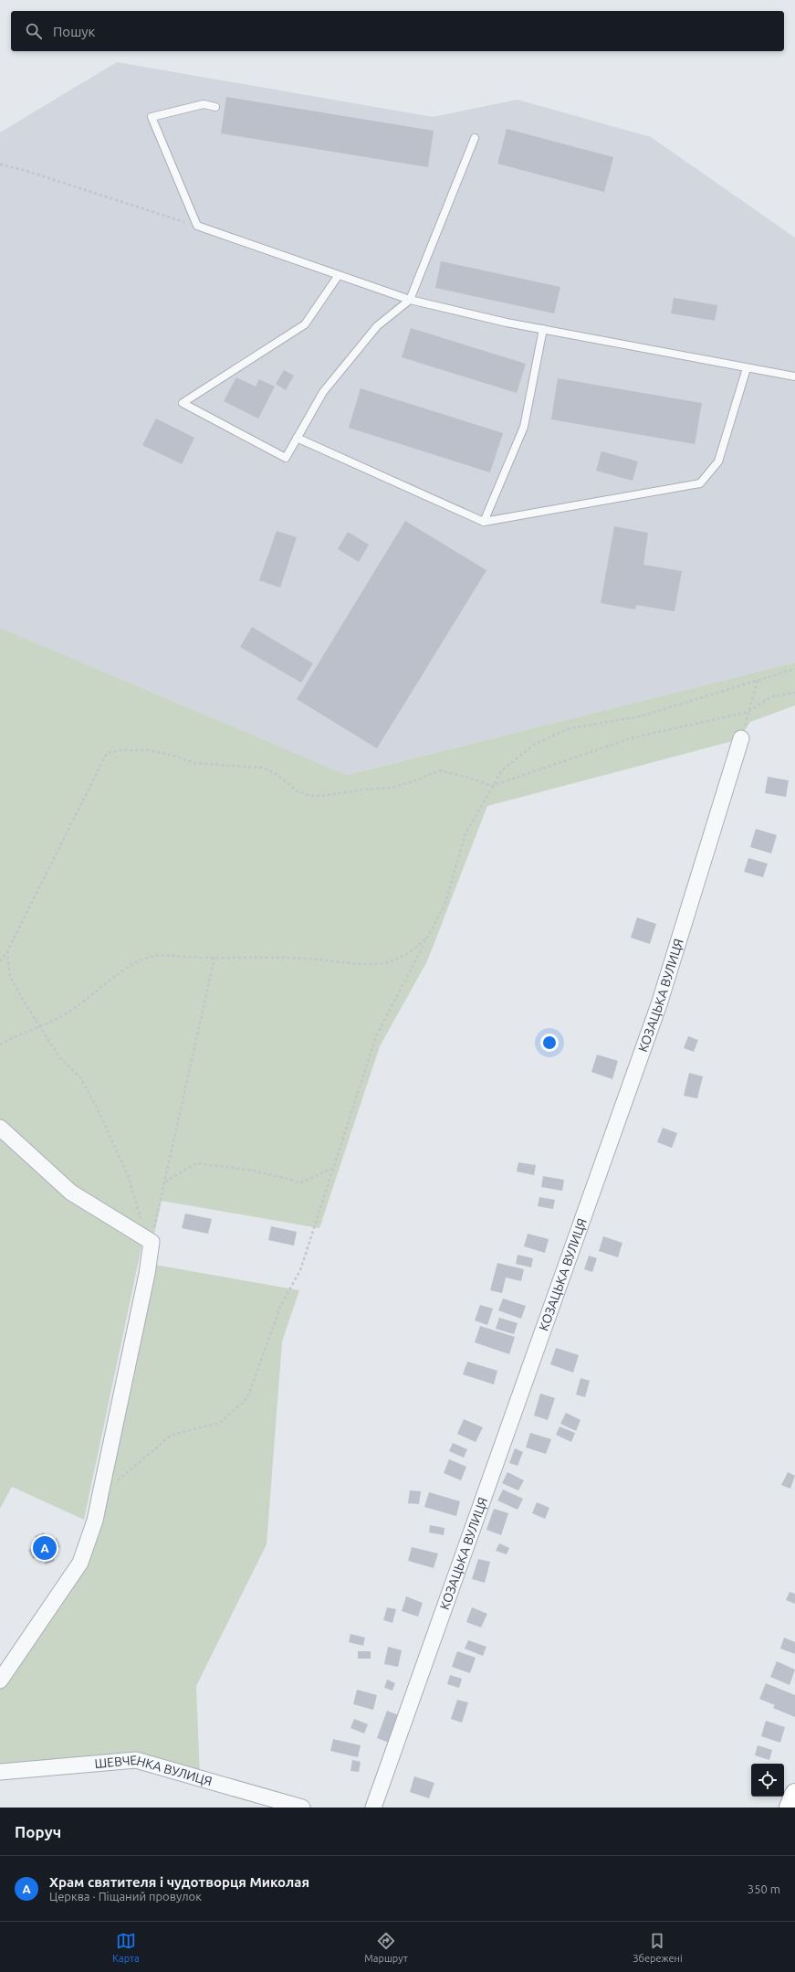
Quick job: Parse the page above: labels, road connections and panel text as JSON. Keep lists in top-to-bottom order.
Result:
{
  "streets": {
    "street": ["КОЗАЦЬКА ВУЛИЦЯ", "ШЕВЧЕНКА ВУЛИЦЯ"]
  },
  "page": {
    "search": "Пошук",
    "pins": "A",
    "heading": "Поруч",
    "list": [
      {
        "mark": "A",
        "name": "Храм святителя і чудотворця Миколая",
        "note": "Церква · Піщаний провулок",
        "value": "350 m"
      }
    ],
    "nav": ["Карта", "Маршрут", "Збережені"]
  }
}
